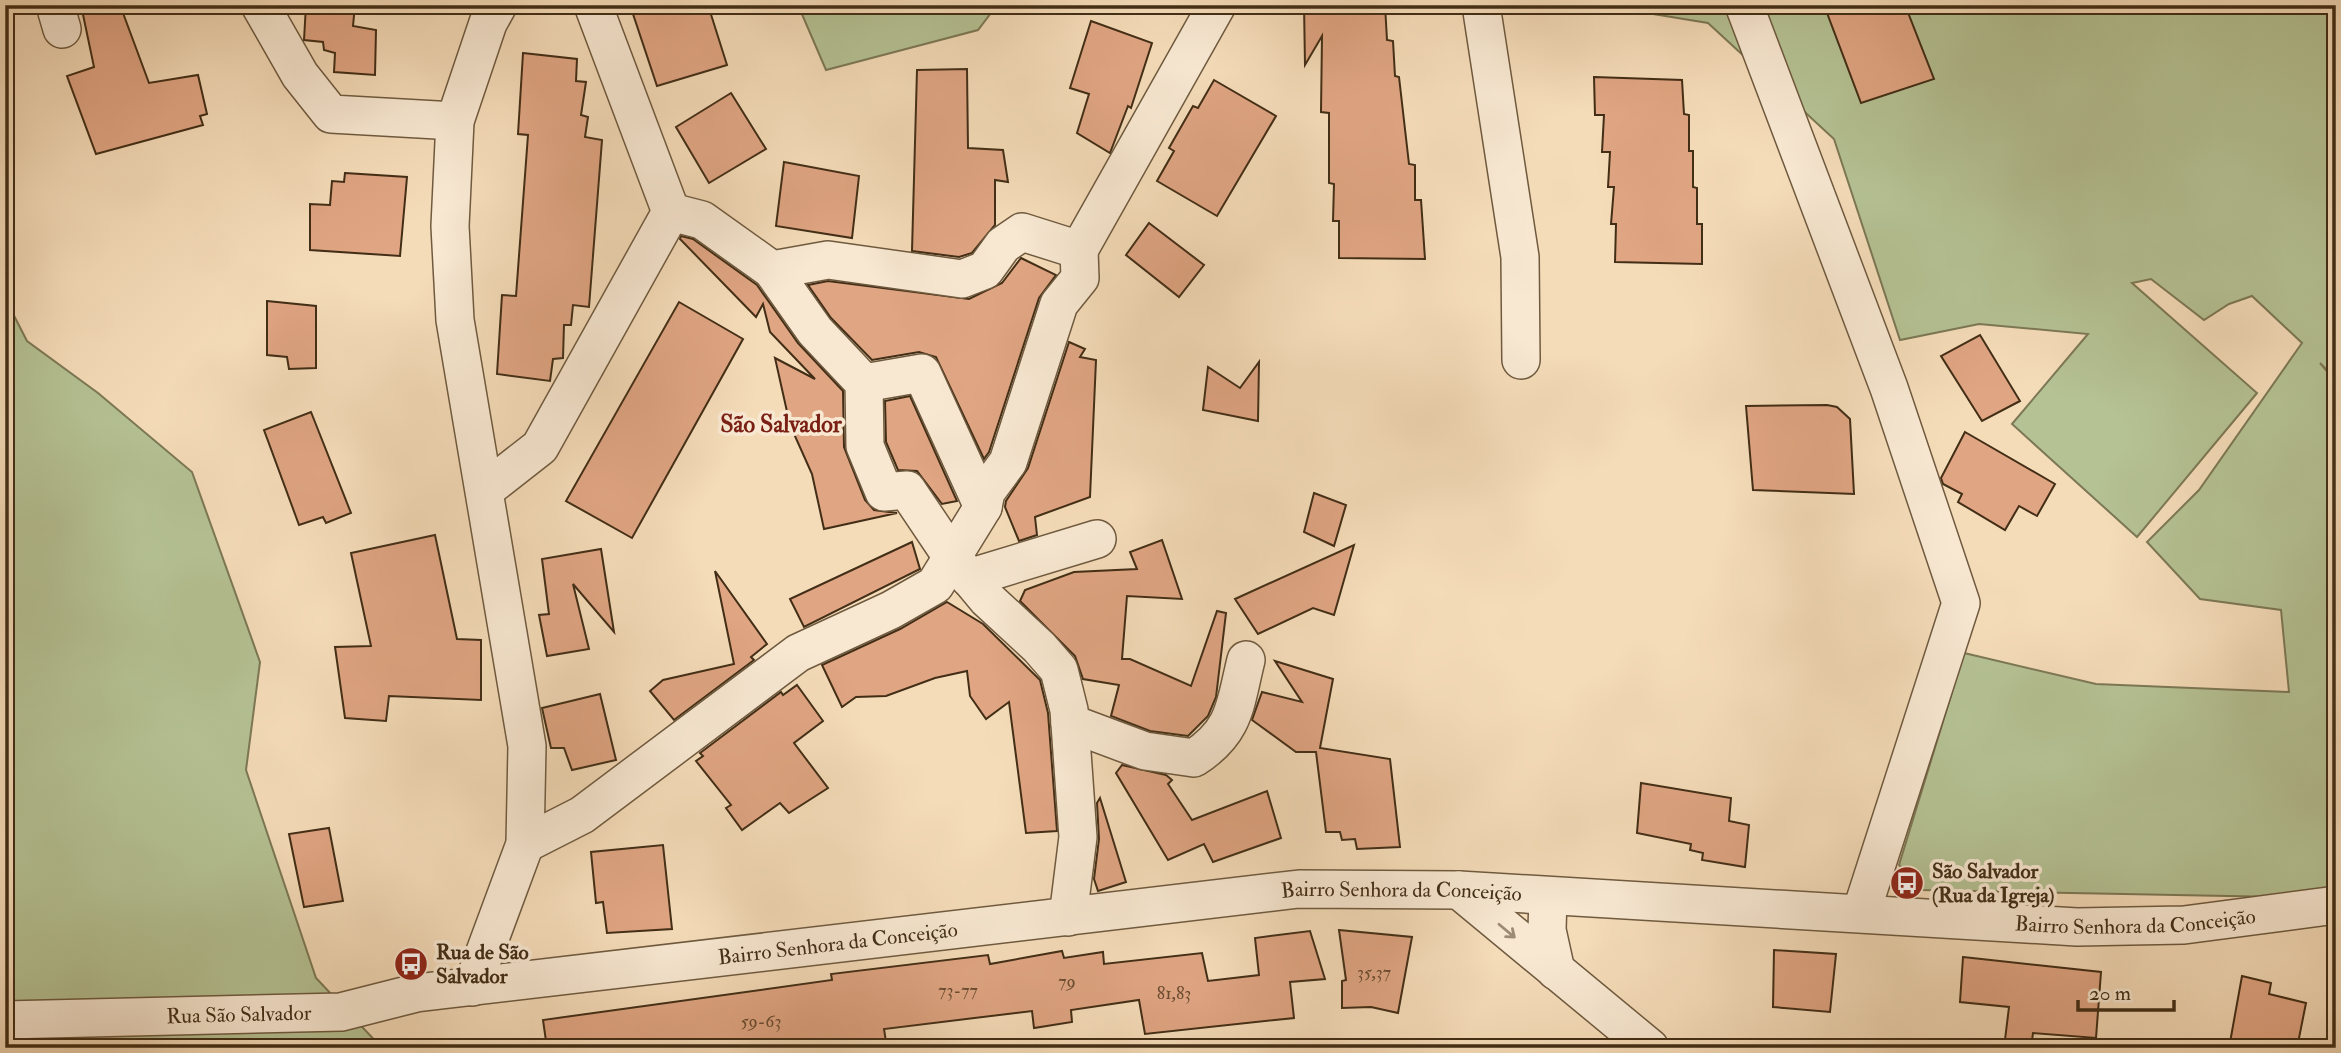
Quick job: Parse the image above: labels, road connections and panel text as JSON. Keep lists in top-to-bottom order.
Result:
{
  "streets": {
    "street": ["Bairro Senhora da Conceição", "Rua São Salvador"]
  },
  "crossings": [
    ["Bairro Senhora da Conceição", "Rua São Salvador"]
  ],
  "districts": ["São Salvador"],
  "places": {
    "bus stop": ["São Salvador (Rua da Igreja)", "Rua de São Salvador"]
  },
  "house_numbers": [
    "35,37",
    "79",
    "73-77",
    "81,83",
    "59-63"
  ],
  "scale_bar": "20 m"
}
